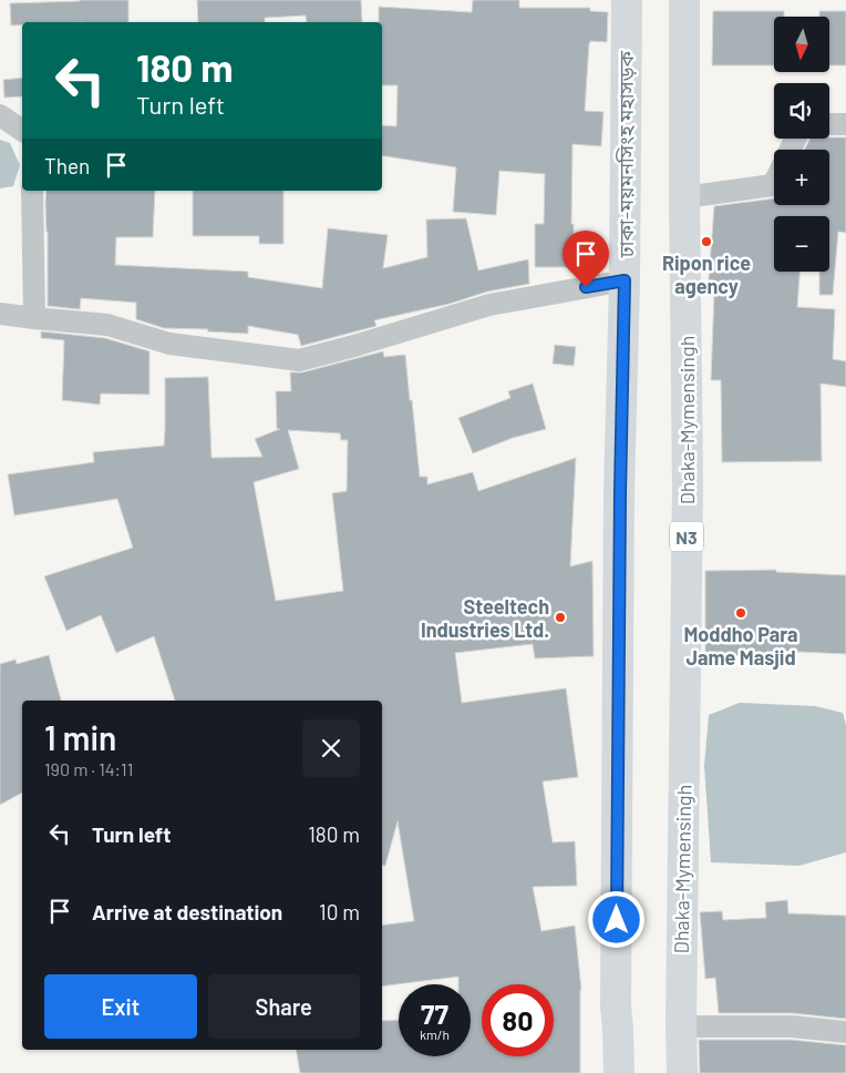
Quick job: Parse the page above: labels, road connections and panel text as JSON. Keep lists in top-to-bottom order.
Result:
{
  "streets": {
    "highway": ["ঢাকা-ময়মনসিংহ মহাসড়ক", "Dhaka-Mymensingh", "N3"]
  },
  "places": ["Ripon rice agency", "Moddho Para Jame Masjid", "Steeltech Industries Ltd."],
  "north": "bottom",
  "page": {
    "map_buttons": ["+", "−"],
    "turn": ["180 m", "Turn left"],
    "then": "Then",
    "heading": ["1 min", "190 m · 14:11"],
    "list": [
      {
        "name": "Turn left",
        "value": "180 m"
      },
      {
        "name": "Arrive at destination",
        "value": "10 m"
      }
    ],
    "buttons": ["Exit", "Share"],
    "speed": "77 km/h",
    "limit": "80"
  }
}
